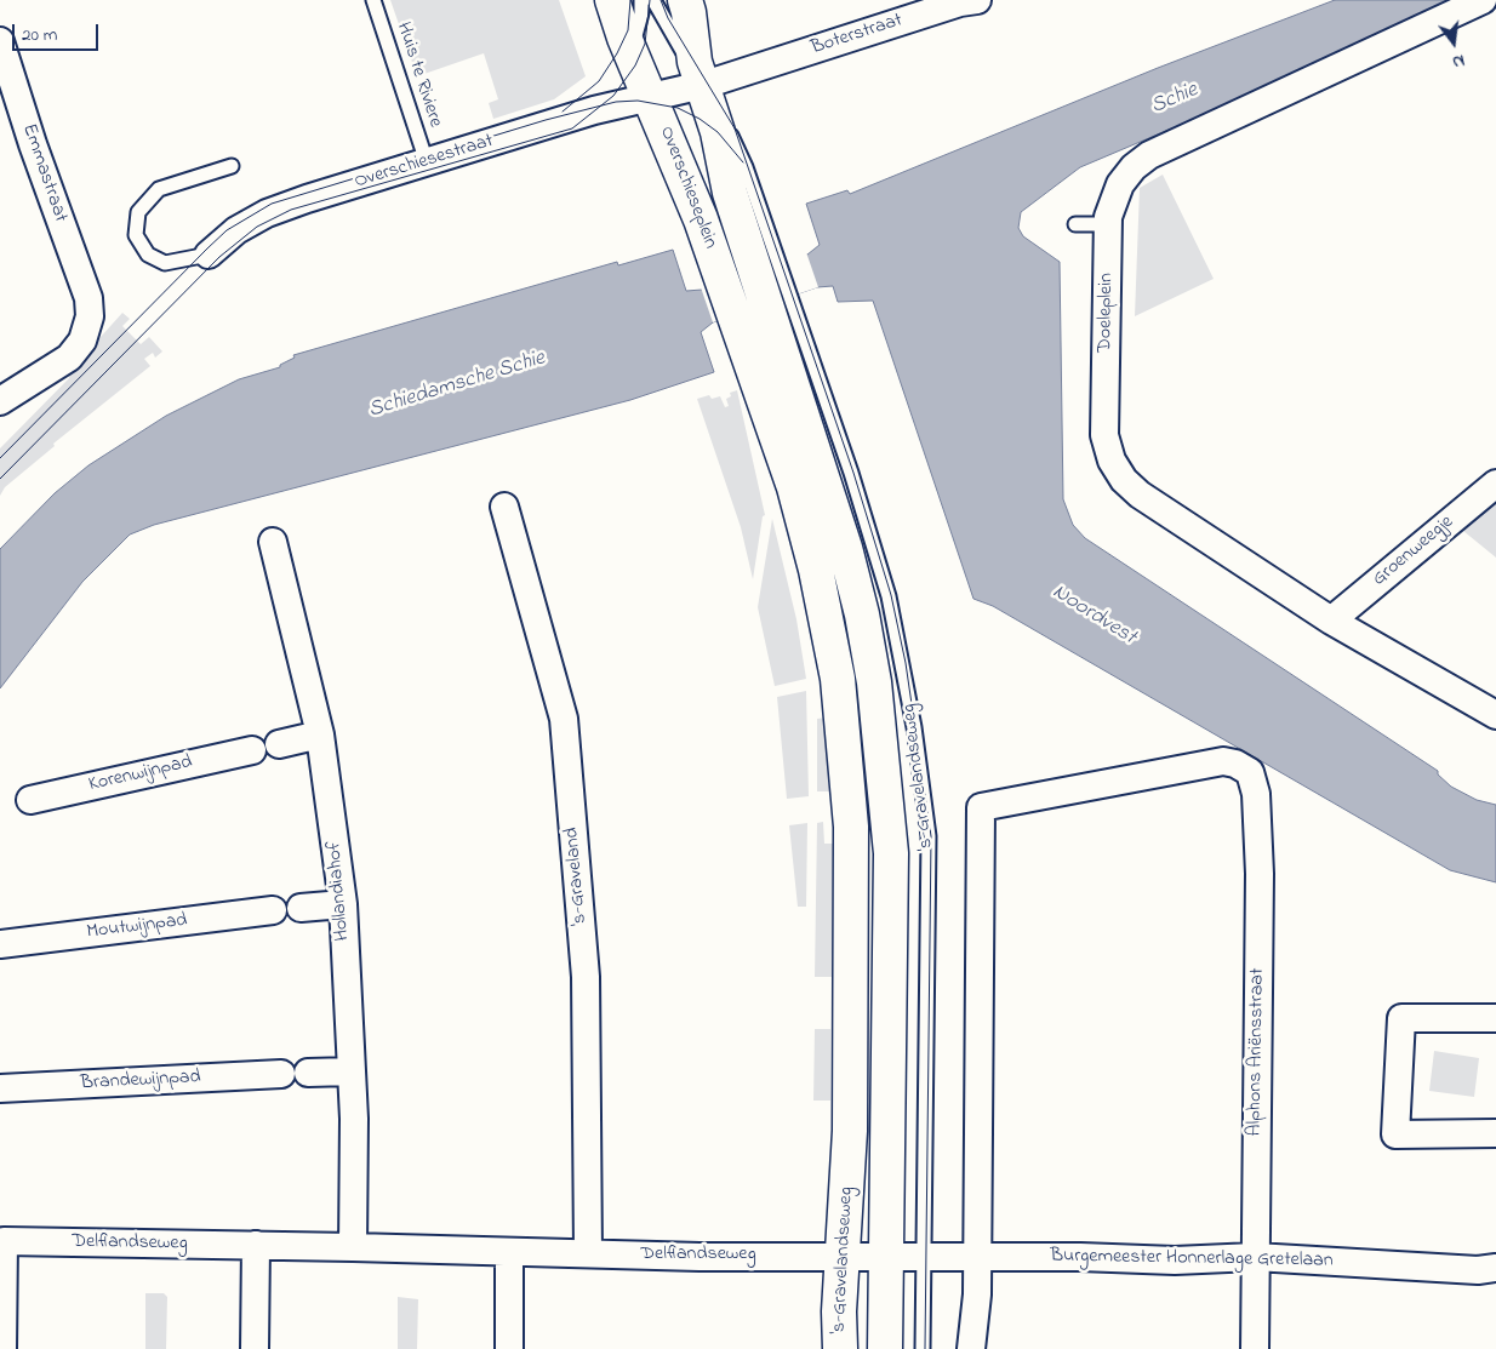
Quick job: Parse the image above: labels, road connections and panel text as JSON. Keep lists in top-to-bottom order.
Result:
{
  "streets": {
    "main road": ["Overschieseplein", "'s-Gravelandseweg"],
    "street": [
      "Boterstraat",
      "Overschiesestraat",
      "Emmastraat",
      "Doeleplein",
      "Groenweegje",
      "Korenwijnpad",
      "'s-Graveland",
      "Hollandiahof",
      "Moutwijnpad",
      "Alphons Ariënsstraat",
      "Brandewijnpad",
      "Delflandseweg",
      "Burgemeester Honnerlage Gretelaan"
    ],
    "lane": ["Huis te Riviere"]
  },
  "crossings": [
    ["Boterstraat", "Overschieseplein"],
    ["Huis te Riviere", "Overschiesestraat"],
    ["Overschiesestraat", "Overschieseplein"],
    ["Overschieseplein", "'s-Gravelandseweg"],
    ["Doeleplein", "Groenweegje"],
    ["'s-Gravelandseweg", "Delflandseweg"],
    ["'s-Gravelandseweg", "Burgemeester Honnerlage Gretelaan"],
    ["'s-Graveland", "Delflandseweg"],
    ["Hollandiahof", "Delflandseweg"],
    ["Alphons Ariënsstraat", "Burgemeester Honnerlage Gretelaan"],
    ["Delflandseweg", "Burgemeester Honnerlage Gretelaan"]
  ],
  "water": ["Schie", "Schiedamsche Schie", "Noordvest"],
  "scale_bar": "20 m",
  "north": "bottom"
}
